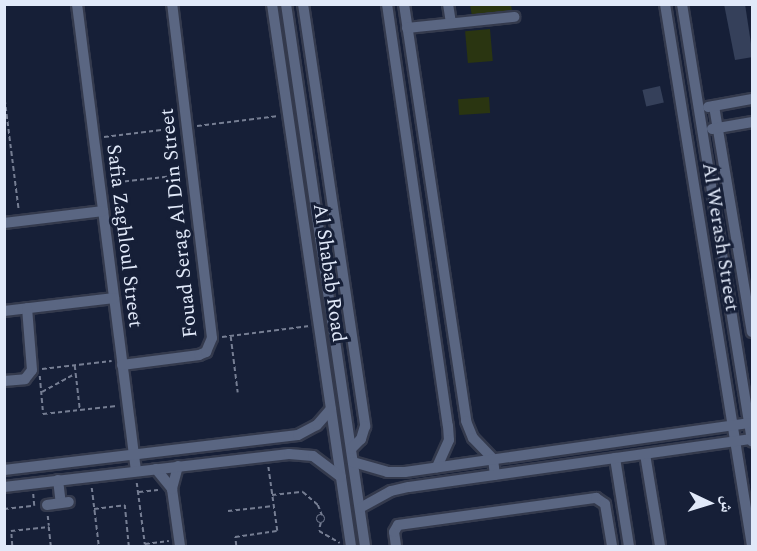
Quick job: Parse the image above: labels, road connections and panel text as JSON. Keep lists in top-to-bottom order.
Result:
{
  "streets": {
    "street": [
      "Fouad Serag Al Din Street",
      "Safia Zaghloul Street",
      "Al Werash Street",
      "Al Shabab Road"
    ]
  },
  "crossings": [
    ["Fouad Serag Al Din Street", "Safia Zaghloul Street"]
  ],
  "north": "right"
}
